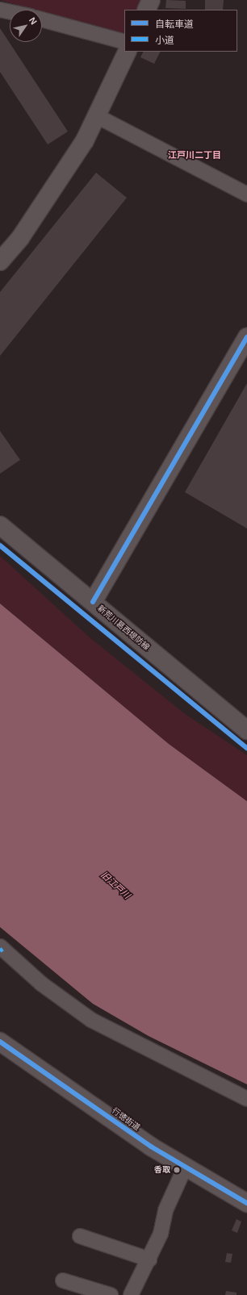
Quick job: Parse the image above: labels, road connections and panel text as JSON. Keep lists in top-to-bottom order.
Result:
{
  "streets": {
    "street": ["新荒川葛西堤防線", "行徳街道"]
  },
  "districts": ["江戸川二丁目"],
  "water": ["旧江戸川"],
  "places": ["香取"],
  "legend": ["自転車道", "小道"],
  "north": "top right"
}
